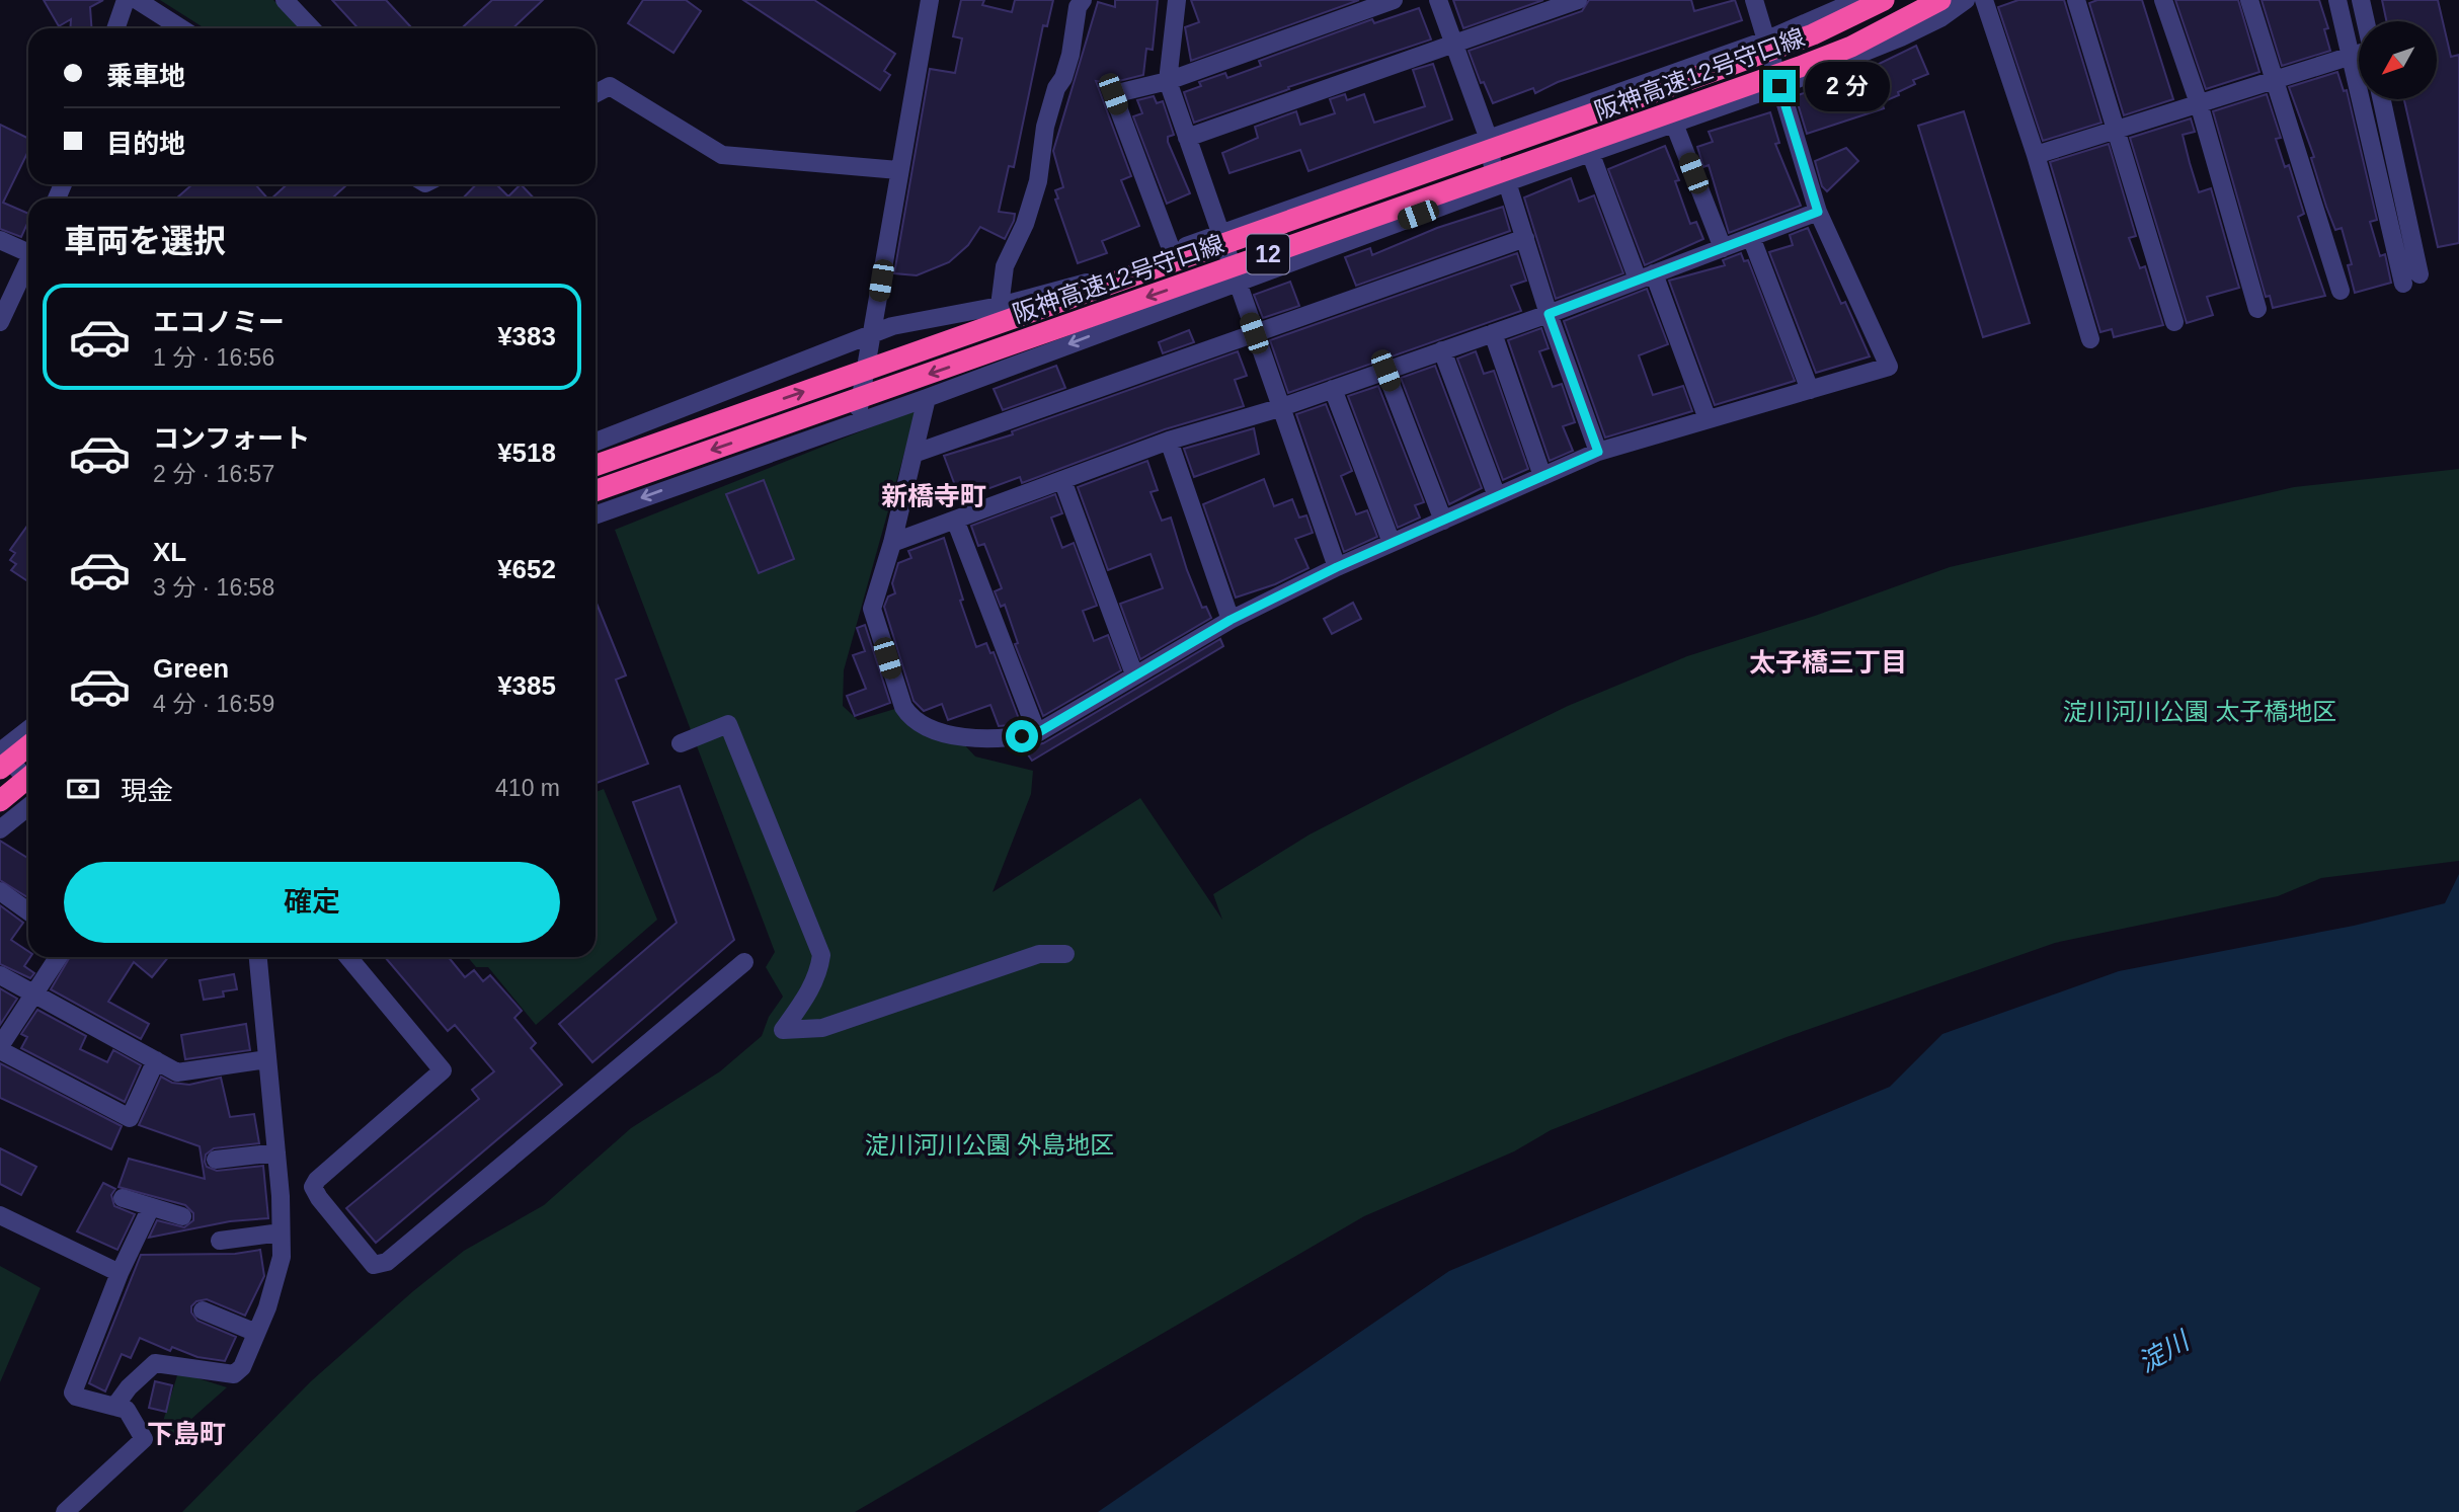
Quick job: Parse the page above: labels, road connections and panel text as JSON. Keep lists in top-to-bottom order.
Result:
{
  "streets": {
    "highway": ["阪神高速12号守口線", "12"]
  },
  "districts": ["新橋寺町", "太子橋三丁目", "下島町"],
  "water": ["淀川"],
  "parks": ["淀川河川公園 太子橋地区", "淀川河川公園 外島地区"],
  "north": "bottom left",
  "page": {
    "banner": ["乗車地", "目的地"],
    "bubble": "2 分",
    "heading": "車両を選択",
    "list": [
      {
        "name": "エコノミー",
        "note": "1 分 · 16:56",
        "value": "¥383"
      },
      {
        "name": "コンフォート",
        "note": "2 分 · 16:57",
        "value": "¥518"
      },
      {
        "name": "XL",
        "note": "3 分 · 16:58",
        "value": "¥652"
      },
      {
        "name": "Green",
        "note": "4 分 · 16:59",
        "value": "¥385"
      }
    ],
    "pay": ["現金", "410 m"],
    "buttons": "確定"
  }
}
